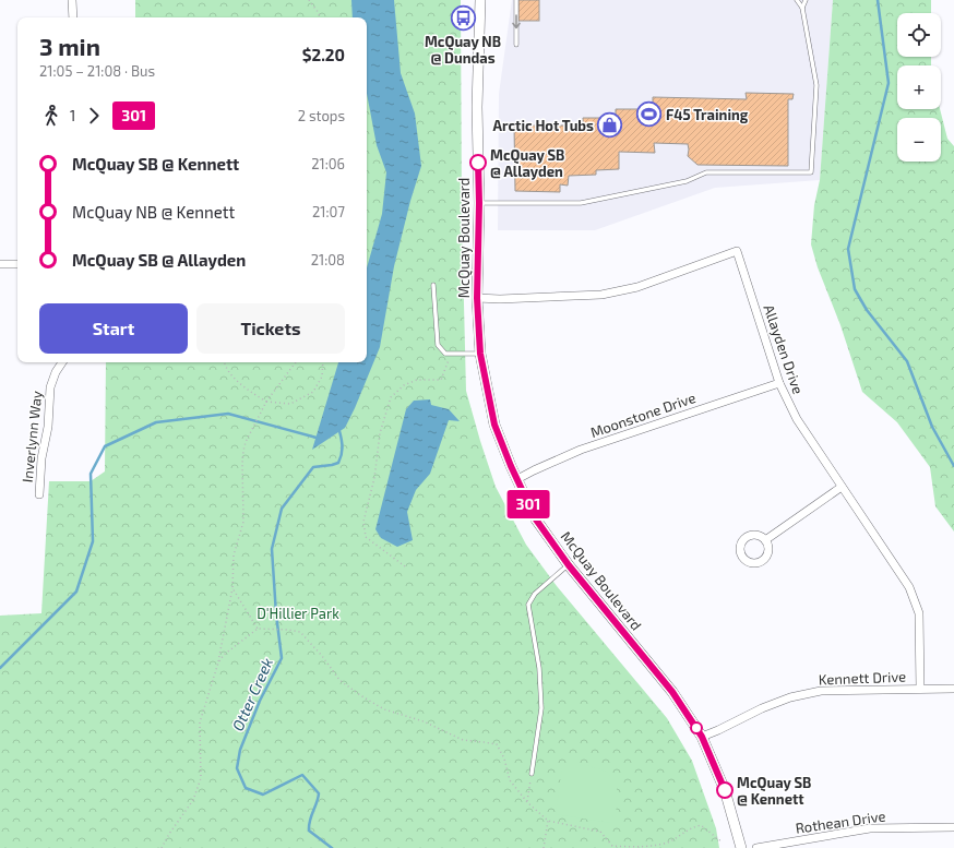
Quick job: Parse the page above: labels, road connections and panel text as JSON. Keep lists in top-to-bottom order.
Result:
{
  "streets": {
    "street": [
      "McQuay Boulevard",
      "Allayden Drive",
      "Moonstone Drive",
      "Inverlynn Way",
      "Kennett Drive",
      "Rothean Drive"
    ]
  },
  "crossings": [
    ["McQuay Boulevard", "Allayden Drive"],
    ["McQuay Boulevard", "Moonstone Drive"],
    ["McQuay Boulevard", "Kennett Drive"],
    ["Allayden Drive", "Moonstone Drive"],
    ["Allayden Drive", "Kennett Drive"]
  ],
  "water": ["Otter Creek"],
  "parks": ["D'Hillier Park"],
  "places": {
    "bus stop": ["McQuay NB @ Dundas"],
    "sports": ["F45 Training"],
    "shop": ["Arctic Hot Tubs"],
    "other": ["McQuay SB @ Allayden", "McQuay SB @ Kennett"]
  },
  "lines": ["bus line 301"],
  "page": {
    "on_map": "301",
    "map_buttons": ["+", "−"],
    "heading": ["3 min", "21:05 – 21:08 · Bus", "$2.20"],
    "legs": ["1", "301", "2 stops"],
    "list": [
      {
        "name": "McQuay SB @ Kennett",
        "value": "21:06"
      },
      {
        "name": "McQuay NB @ Kennett",
        "value": "21:07"
      },
      {
        "name": "McQuay SB @ Allayden",
        "value": "21:08"
      }
    ],
    "buttons": ["Start", "Tickets"]
  }
}
